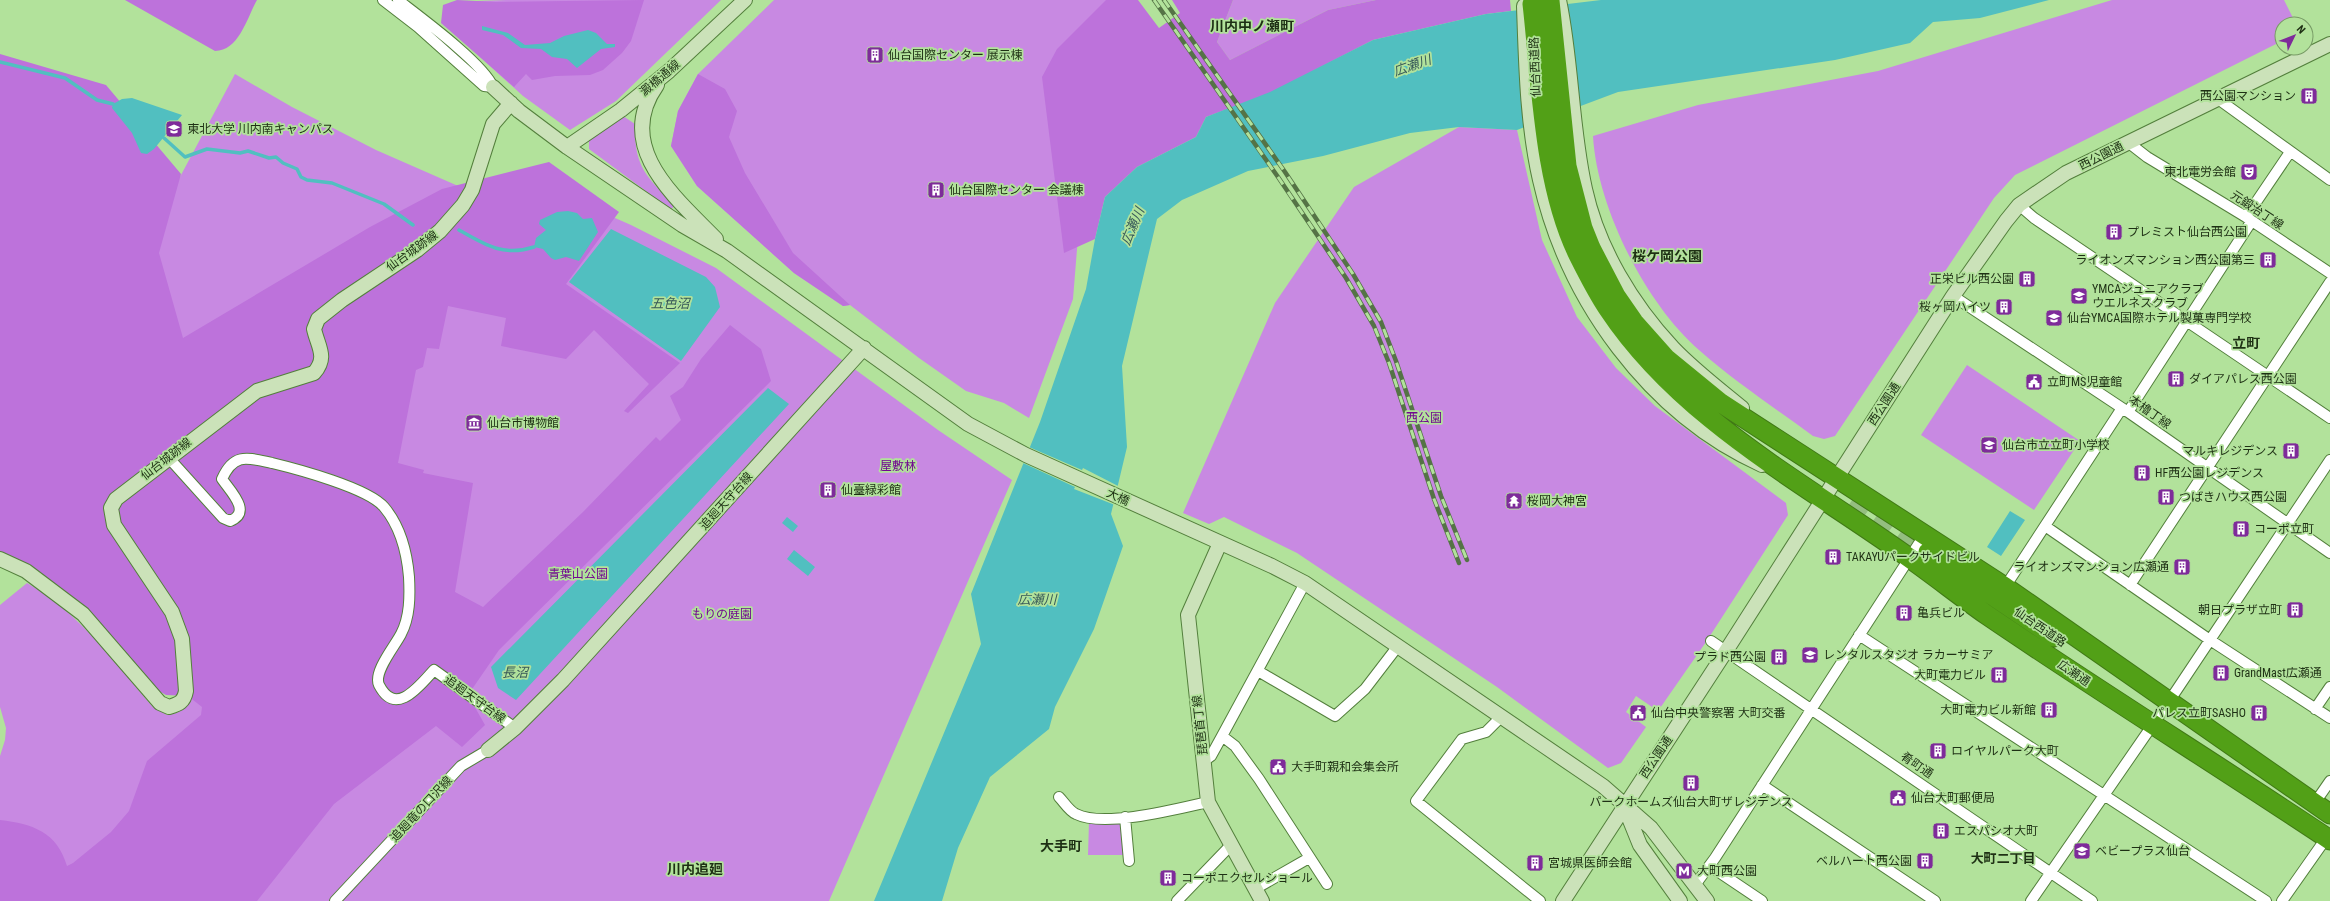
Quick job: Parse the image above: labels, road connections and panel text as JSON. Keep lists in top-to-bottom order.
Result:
{
  "streets": {
    "highway": ["仙台西道路", "広瀬通"],
    "street": [
      "澱橋通線",
      "西公園通",
      "元鍛治丁線",
      "仙台城跡線",
      "本櫓丁線",
      "大橋",
      "追廻天守台線",
      "琵琶首丁線",
      "肴町通",
      "追廻竜の口沢線"
    ]
  },
  "crossings": [
    ["西公園通", "元鍛治丁線"],
    ["西公園通", "本櫓丁線"],
    ["西公園通", "大橋"],
    ["西公園通", "広瀬通"],
    ["西公園通", "肴町通"],
    ["仙台城跡線", "追廻天守台線"],
    ["大橋", "追廻天守台線"],
    ["大橋", "琵琶首丁線"],
    ["追廻天守台線", "追廻竜の口沢線"]
  ],
  "districts": [
    "川内中ノ瀬町",
    "桜ケ岡公園",
    "立町",
    "大手町",
    "大町二丁目",
    "川内追廻"
  ],
  "water": ["広瀬川", "五色沼", "長沼"],
  "parks": [
    "西公園",
    "屋敷林",
    "青葉山公園",
    "もりの庭園"
  ],
  "places": {
    "building": [
      "仙台国際センター 展示棟",
      "西公園マンション",
      "仙台国際センター 会議棟",
      "プレミスト仙台西公園",
      "ライオンズマンション西公園第三",
      "正栄ビル西公園",
      "桜ヶ岡ハイツ",
      "ダイアパレス西公園",
      "マルキレジデンス",
      "HF西公園レジデンス",
      "仙臺緑彩館",
      "つばきハウス西公園",
      "コーポ立町",
      "TAKAYUパークサイドビル",
      "ライオンズマンション広瀬通",
      "朝日プラザ立町",
      "亀兵ビル",
      "プラド西公園",
      "GrandMast広瀬通",
      "大町電力ビル",
      "大町電力ビル新館",
      "パレス立町SASHO",
      "ロイヤルパーク大町",
      "パークホームズ仙台大町ザレジデンス",
      "エスパシオ大町",
      "ベルハート西公園",
      "宮城県医師会館",
      "コーポエクセルショール"
    ],
    "school or university": [
      "東北大学 川内南キャンパス",
      "YMCAジュニアクラブ ウエルネスクラブ",
      "仙台YMCA国際ホテル製菓専門学校",
      "仙台市立立町小学校",
      "レンタルスタジオ ラカーサミア",
      "ベビープラス仙台"
    ],
    "theatre": ["東北電労会館"],
    "public building": [
      "立町MS児童館",
      "仙台中央警察署 大町交番",
      "大手町親和会集会所",
      "仙台大町郵便局"
    ],
    "museum": ["仙台市博物館"],
    "temple": ["桜岡大神宮"],
    "metro station": ["大町西公園"]
  },
  "north": "top right"
}
